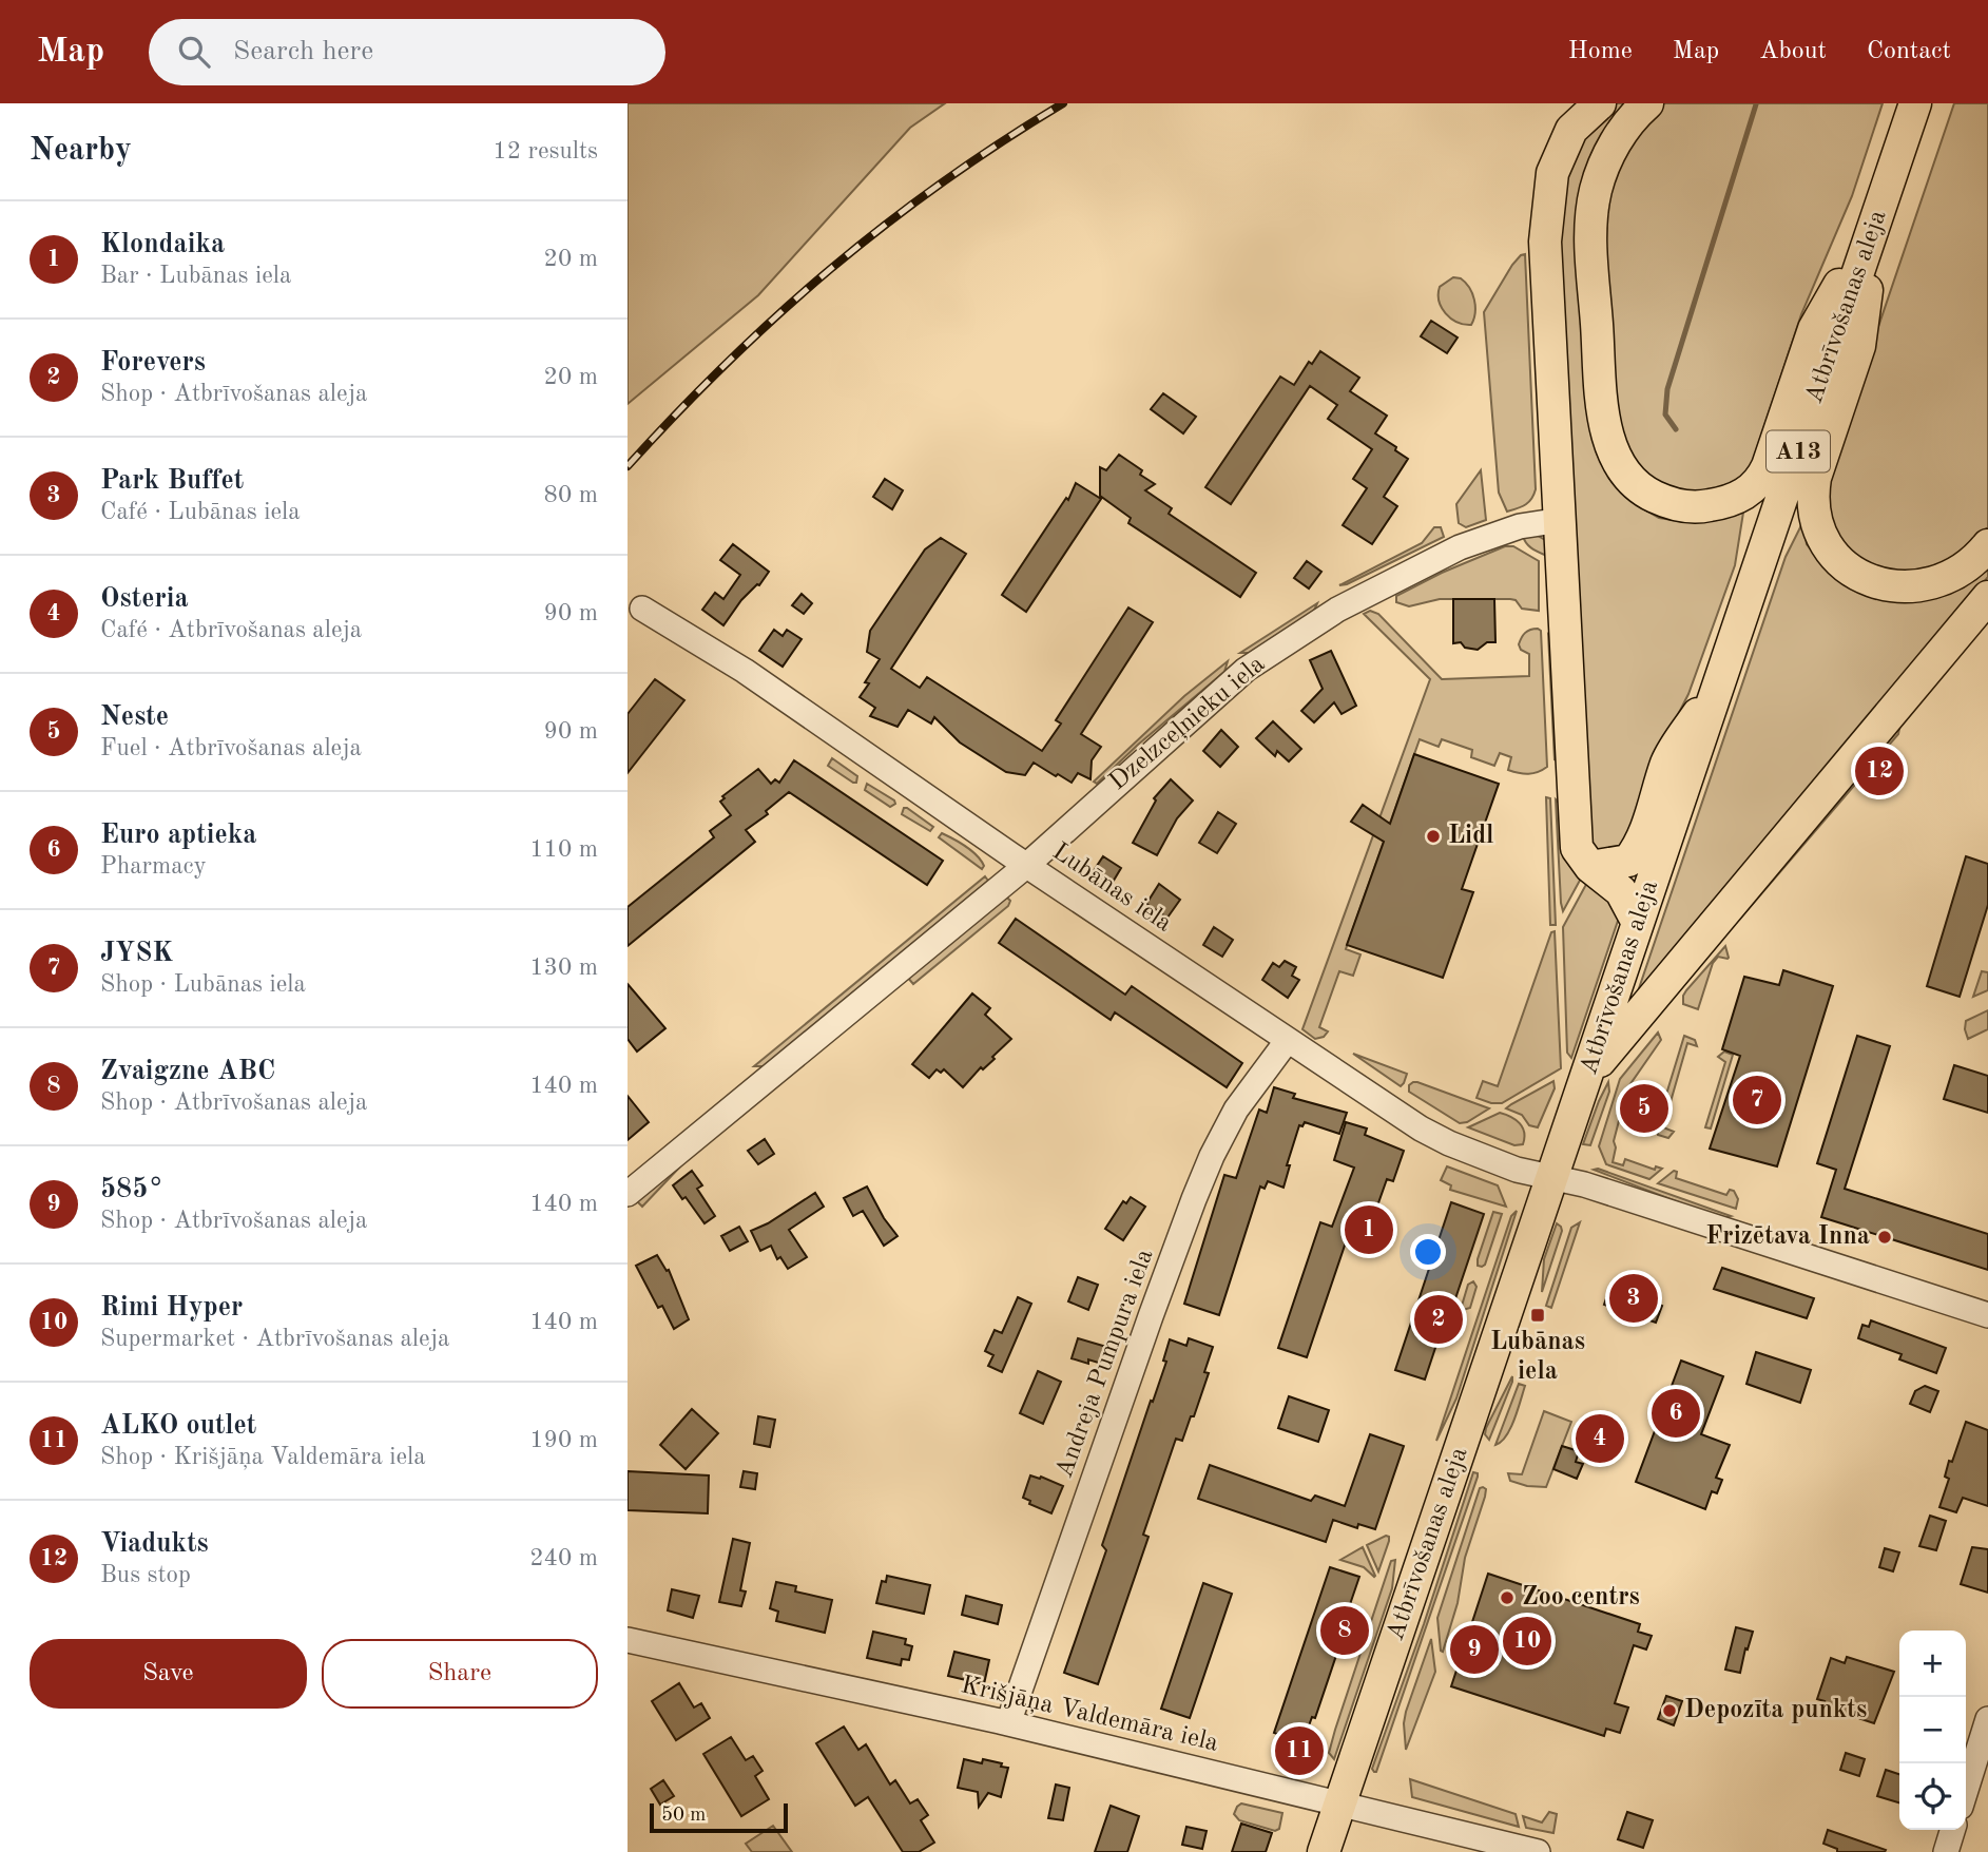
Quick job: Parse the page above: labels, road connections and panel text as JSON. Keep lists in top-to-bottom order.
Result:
{
  "streets": {
    "main road": ["Atbrīvošanas aleja", "A13"],
    "street": [
      "Dzelzceļnieku iela",
      "Lubānas iela",
      "Andreja Pumpura iela",
      "Krišjāņa Valdemāra iela"
    ]
  },
  "crossings": [
    ["Atbrīvošanas aleja", "Lubānas iela"],
    ["Atbrīvošanas aleja", "Krišjāņa Valdemāra iela"],
    ["Dzelzceļnieku iela", "Lubānas iela"],
    ["Lubānas iela", "Andreja Pumpura iela"],
    ["Andreja Pumpura iela", "Krišjāņa Valdemāra iela"]
  ],
  "places": {
    "other": [
      "Lidl",
      "Frizētava Inna",
      "Zoo centrs",
      "Depozīta punkts"
    ],
    "transit": ["Lubānas iela"]
  },
  "scale_bar": "50 m",
  "page": {
    "header": "Map",
    "search": "Search here",
    "nav": [
      "Home",
      "Map",
      "About",
      "Contact"
    ],
    "heading": ["Nearby", "12 results"],
    "list": [
      {
        "mark": "1",
        "name": "Klondaika",
        "note": "Bar · Lubānas iela",
        "value": "20 m"
      },
      {
        "mark": "2",
        "name": "Forevers",
        "note": "Shop · Atbrīvošanas aleja",
        "value": "20 m"
      },
      {
        "mark": "3",
        "name": "Park Buffet",
        "note": "Café · Lubānas iela",
        "value": "80 m"
      },
      {
        "mark": "4",
        "name": "Osteria",
        "note": "Café · Atbrīvošanas aleja",
        "value": "90 m"
      },
      {
        "mark": "5",
        "name": "Neste",
        "note": "Fuel · Atbrīvošanas aleja",
        "value": "90 m"
      },
      {
        "mark": "6",
        "name": "Euro aptieka",
        "note": "Pharmacy",
        "value": "110 m"
      },
      {
        "mark": "7",
        "name": "JYSK",
        "note": "Shop · Lubānas iela",
        "value": "130 m"
      },
      {
        "mark": "8",
        "name": "Zvaigzne ABC",
        "note": "Shop · Atbrīvošanas aleja",
        "value": "140 m"
      },
      {
        "mark": "9",
        "name": "585°",
        "note": "Shop · Atbrīvošanas aleja",
        "value": "140 m"
      },
      {
        "mark": "10",
        "name": "Rimi Hyper",
        "note": "Supermarket · Atbrīvošanas aleja",
        "value": "140 m"
      },
      {
        "mark": "11",
        "name": "ALKO outlet",
        "note": "Shop · Krišjāņa Valdemāra iela",
        "value": "190 m"
      },
      {
        "mark": "12",
        "name": "Viadukts",
        "note": "Bus stop",
        "value": "240 m"
      }
    ],
    "pins": [
      "12",
      "7",
      "5",
      "1",
      "3",
      "2",
      "6",
      "4",
      "8",
      "10",
      "9",
      "11"
    ],
    "buttons": ["Save", "Share"],
    "map_buttons": ["+", "−"],
    "scale": "50 m"
  }
}
